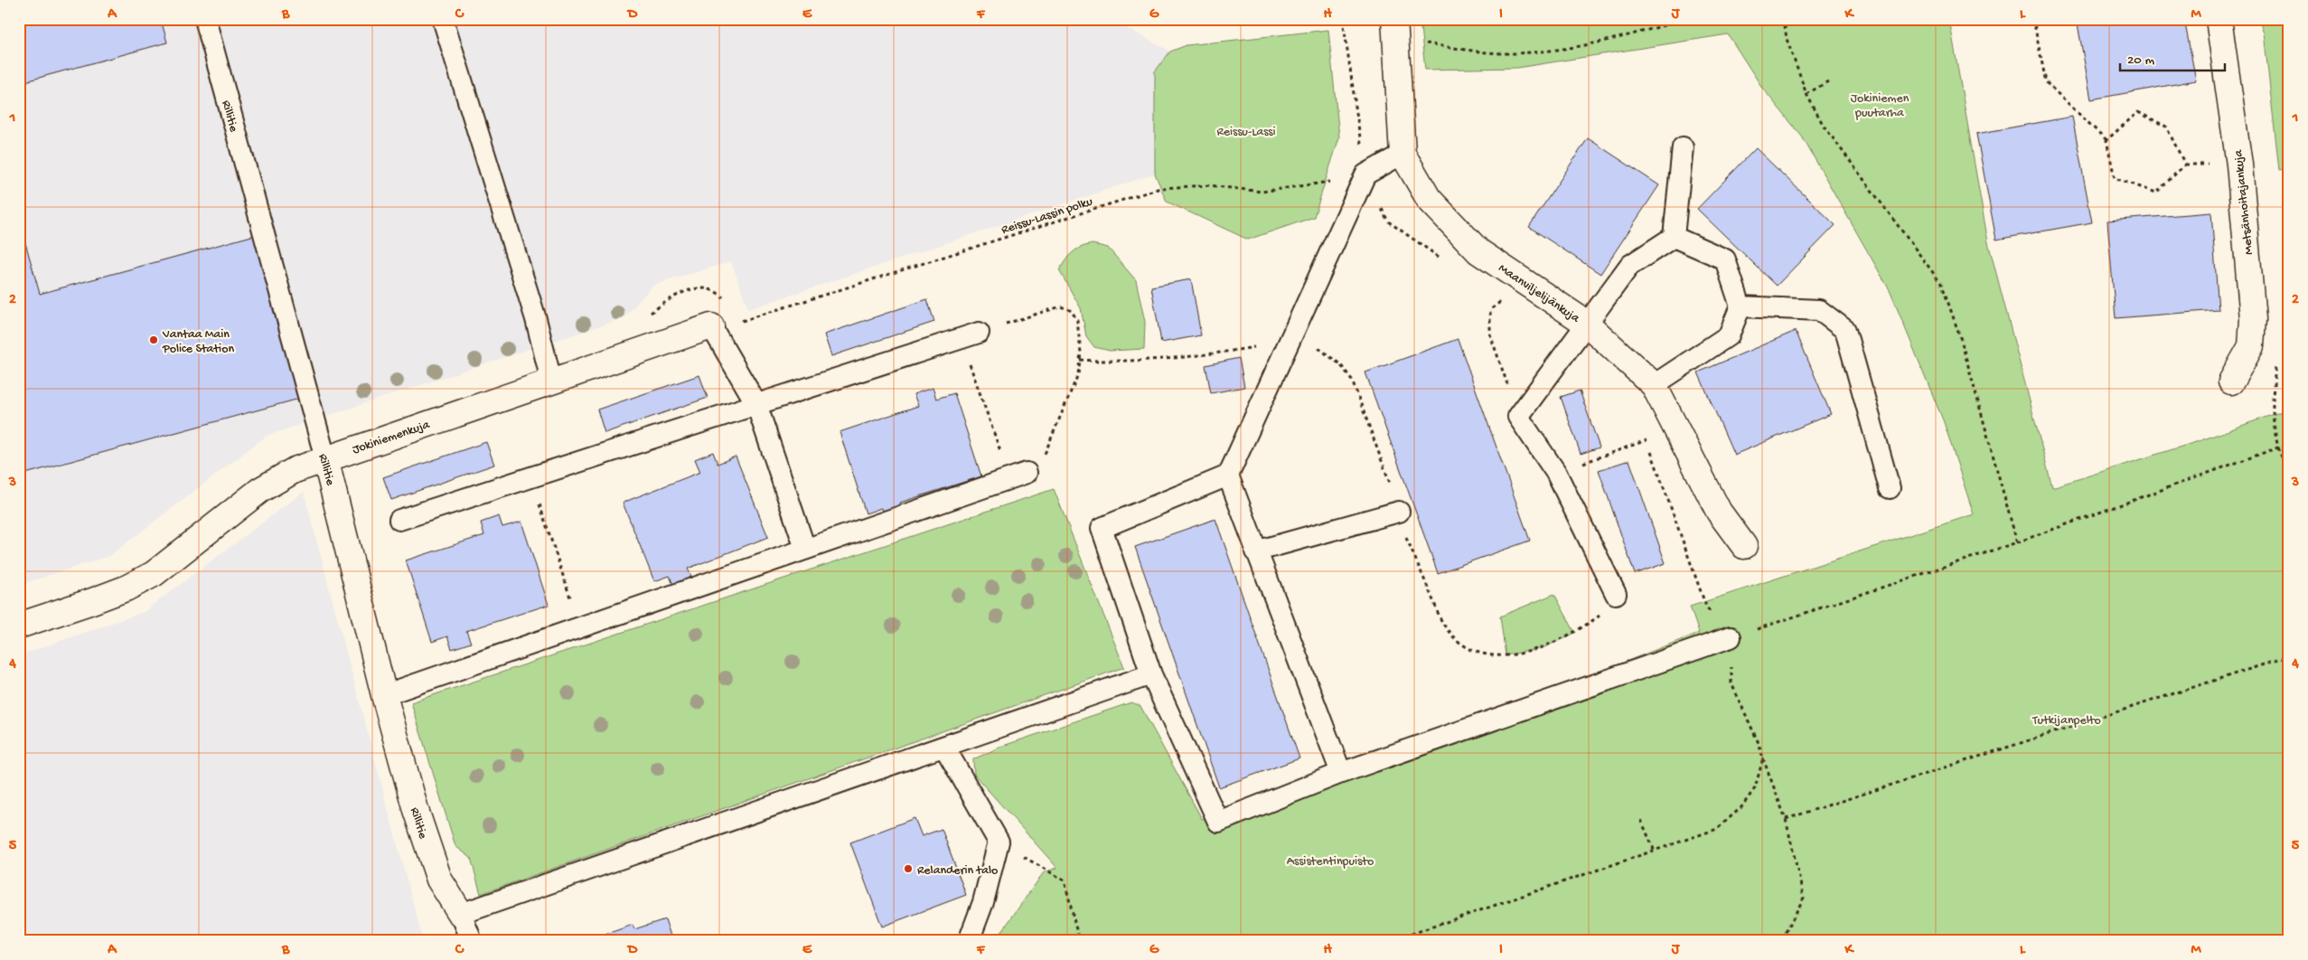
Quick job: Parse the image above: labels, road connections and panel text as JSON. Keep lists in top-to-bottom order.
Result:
{
  "streets": {
    "street": [
      "Rillitie",
      "Metsänhoitajankuja",
      "Maanviljelijänkuja",
      "Jokiniemenkuja"
    ],
    "path": ["Reissu-Lassin polku"]
  },
  "crossings": [
    ["Rillitie", "Jokiniemenkuja"]
  ],
  "parks": [
    "Jokiniemen puutarha",
    "Reissu-Lassi",
    "Tutkijanpelto",
    "Assistentinpuisto"
  ],
  "places": ["Vantaa Main Police Station", "Relanderin talo"],
  "scale_bar": "20 m",
  "grid": {
    "columns": [
      "A",
      "B",
      "C",
      "D",
      "E",
      "F",
      "G",
      "H",
      "I",
      "J",
      "K",
      "L",
      "M"
    ],
    "rows": [
      "1",
      "2",
      "3",
      "4",
      "5"
    ]
  }
}
